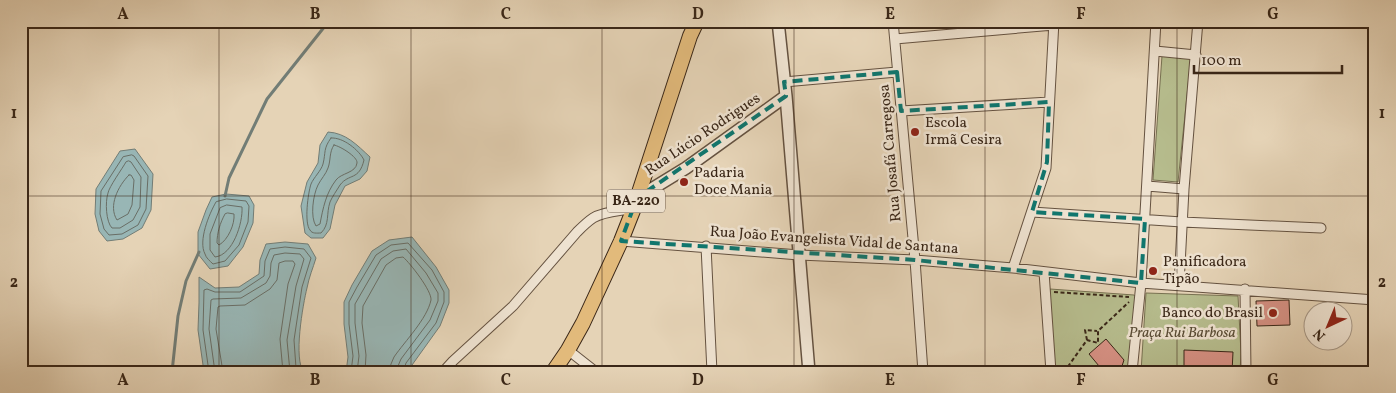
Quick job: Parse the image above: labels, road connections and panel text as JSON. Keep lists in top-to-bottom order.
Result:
{
  "streets": {
    "main road": ["BA-220"],
    "street": ["Rua Lúcio Rodrigues", "Rua Josafá Carregosa", "Rua João Evangelista Vidal de Santana"]
  },
  "crossings": [
    ["Rua Lúcio Rodrigues", "BA-220"],
    ["Rua Josafá Carregosa", "Rua João Evangelista Vidal de Santana"],
    ["BA-220", "Rua João Evangelista Vidal de Santana"]
  ],
  "parks": ["Praça Rui Barbosa"],
  "places": [
    "Escola Irmã Cesira",
    "Padaria Doce Mania",
    "Panificadora Tipão",
    "Banco do Brasil"
  ],
  "scale_bar": "100 m",
  "north": "bottom left",
  "grid": {
    "columns": [
      "A",
      "B",
      "C",
      "D",
      "E",
      "F",
      "G"
    ],
    "rows": ["1", "2"]
  }
}
